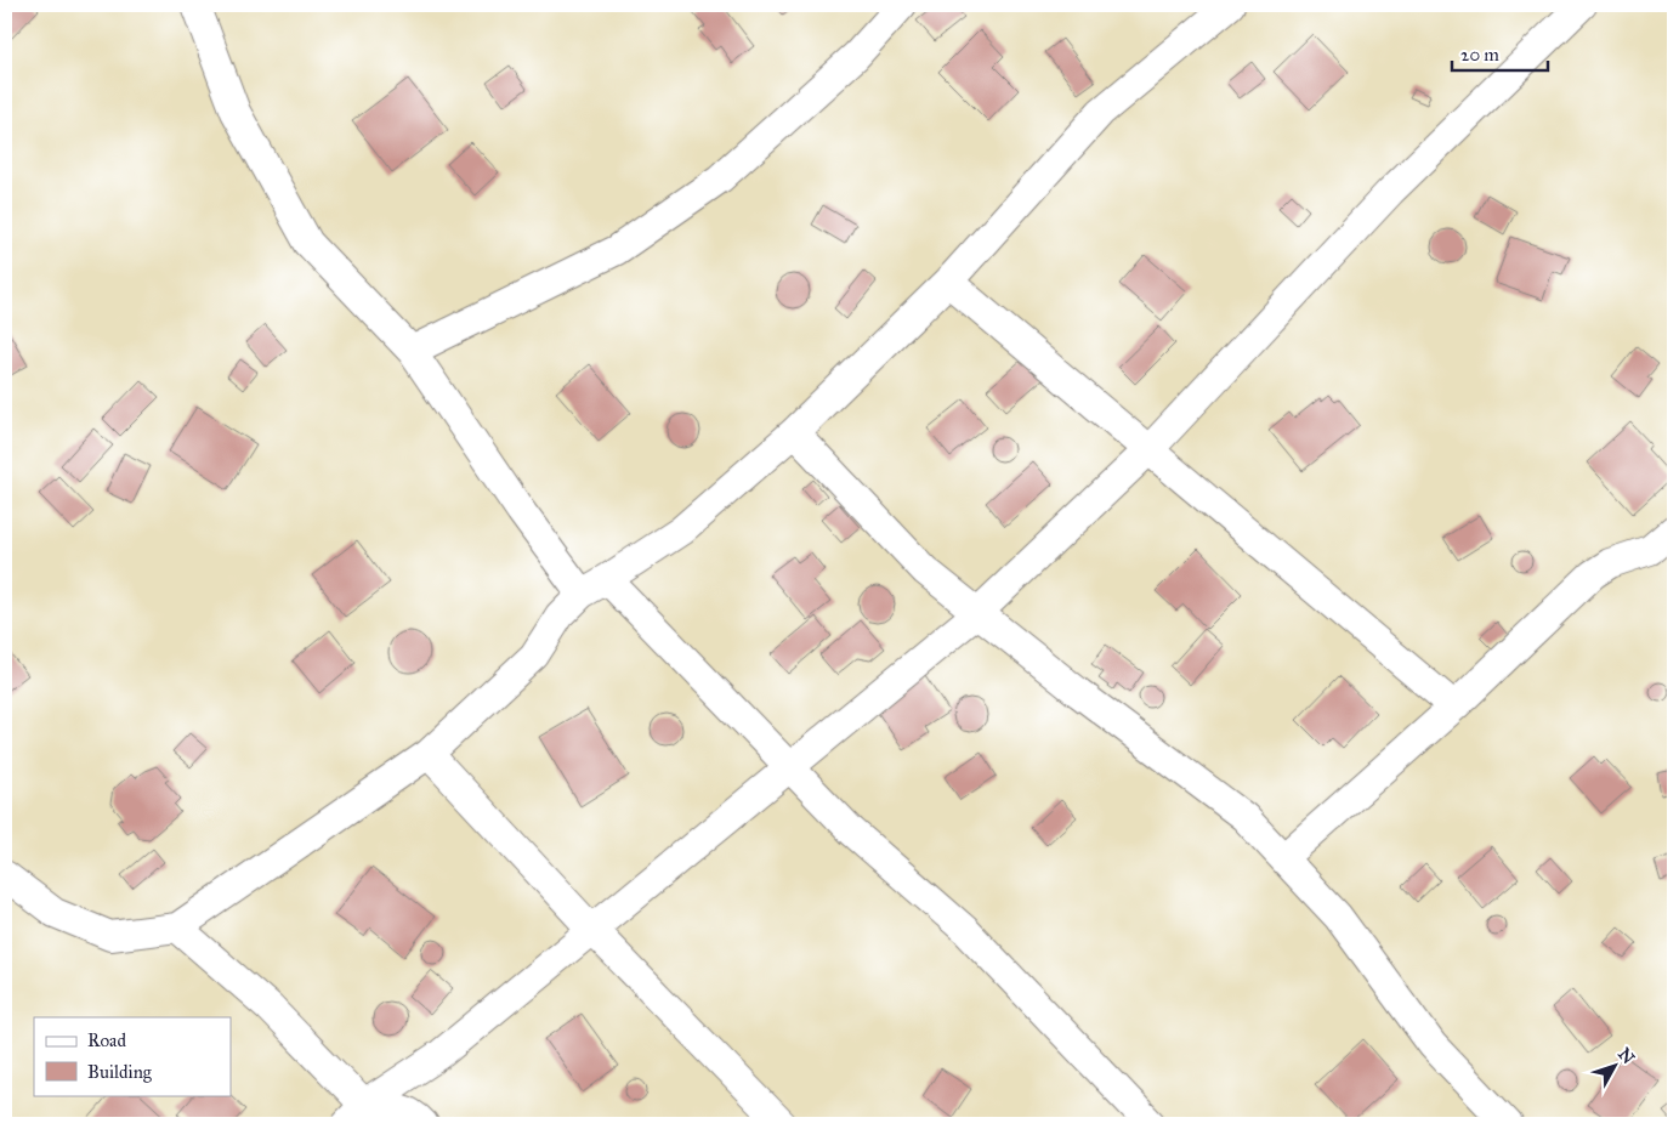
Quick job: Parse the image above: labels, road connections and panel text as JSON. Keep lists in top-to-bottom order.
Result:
{
  "legend": ["Road", "Building"],
  "scale_bar": "20 m",
  "north": "top right"
}
